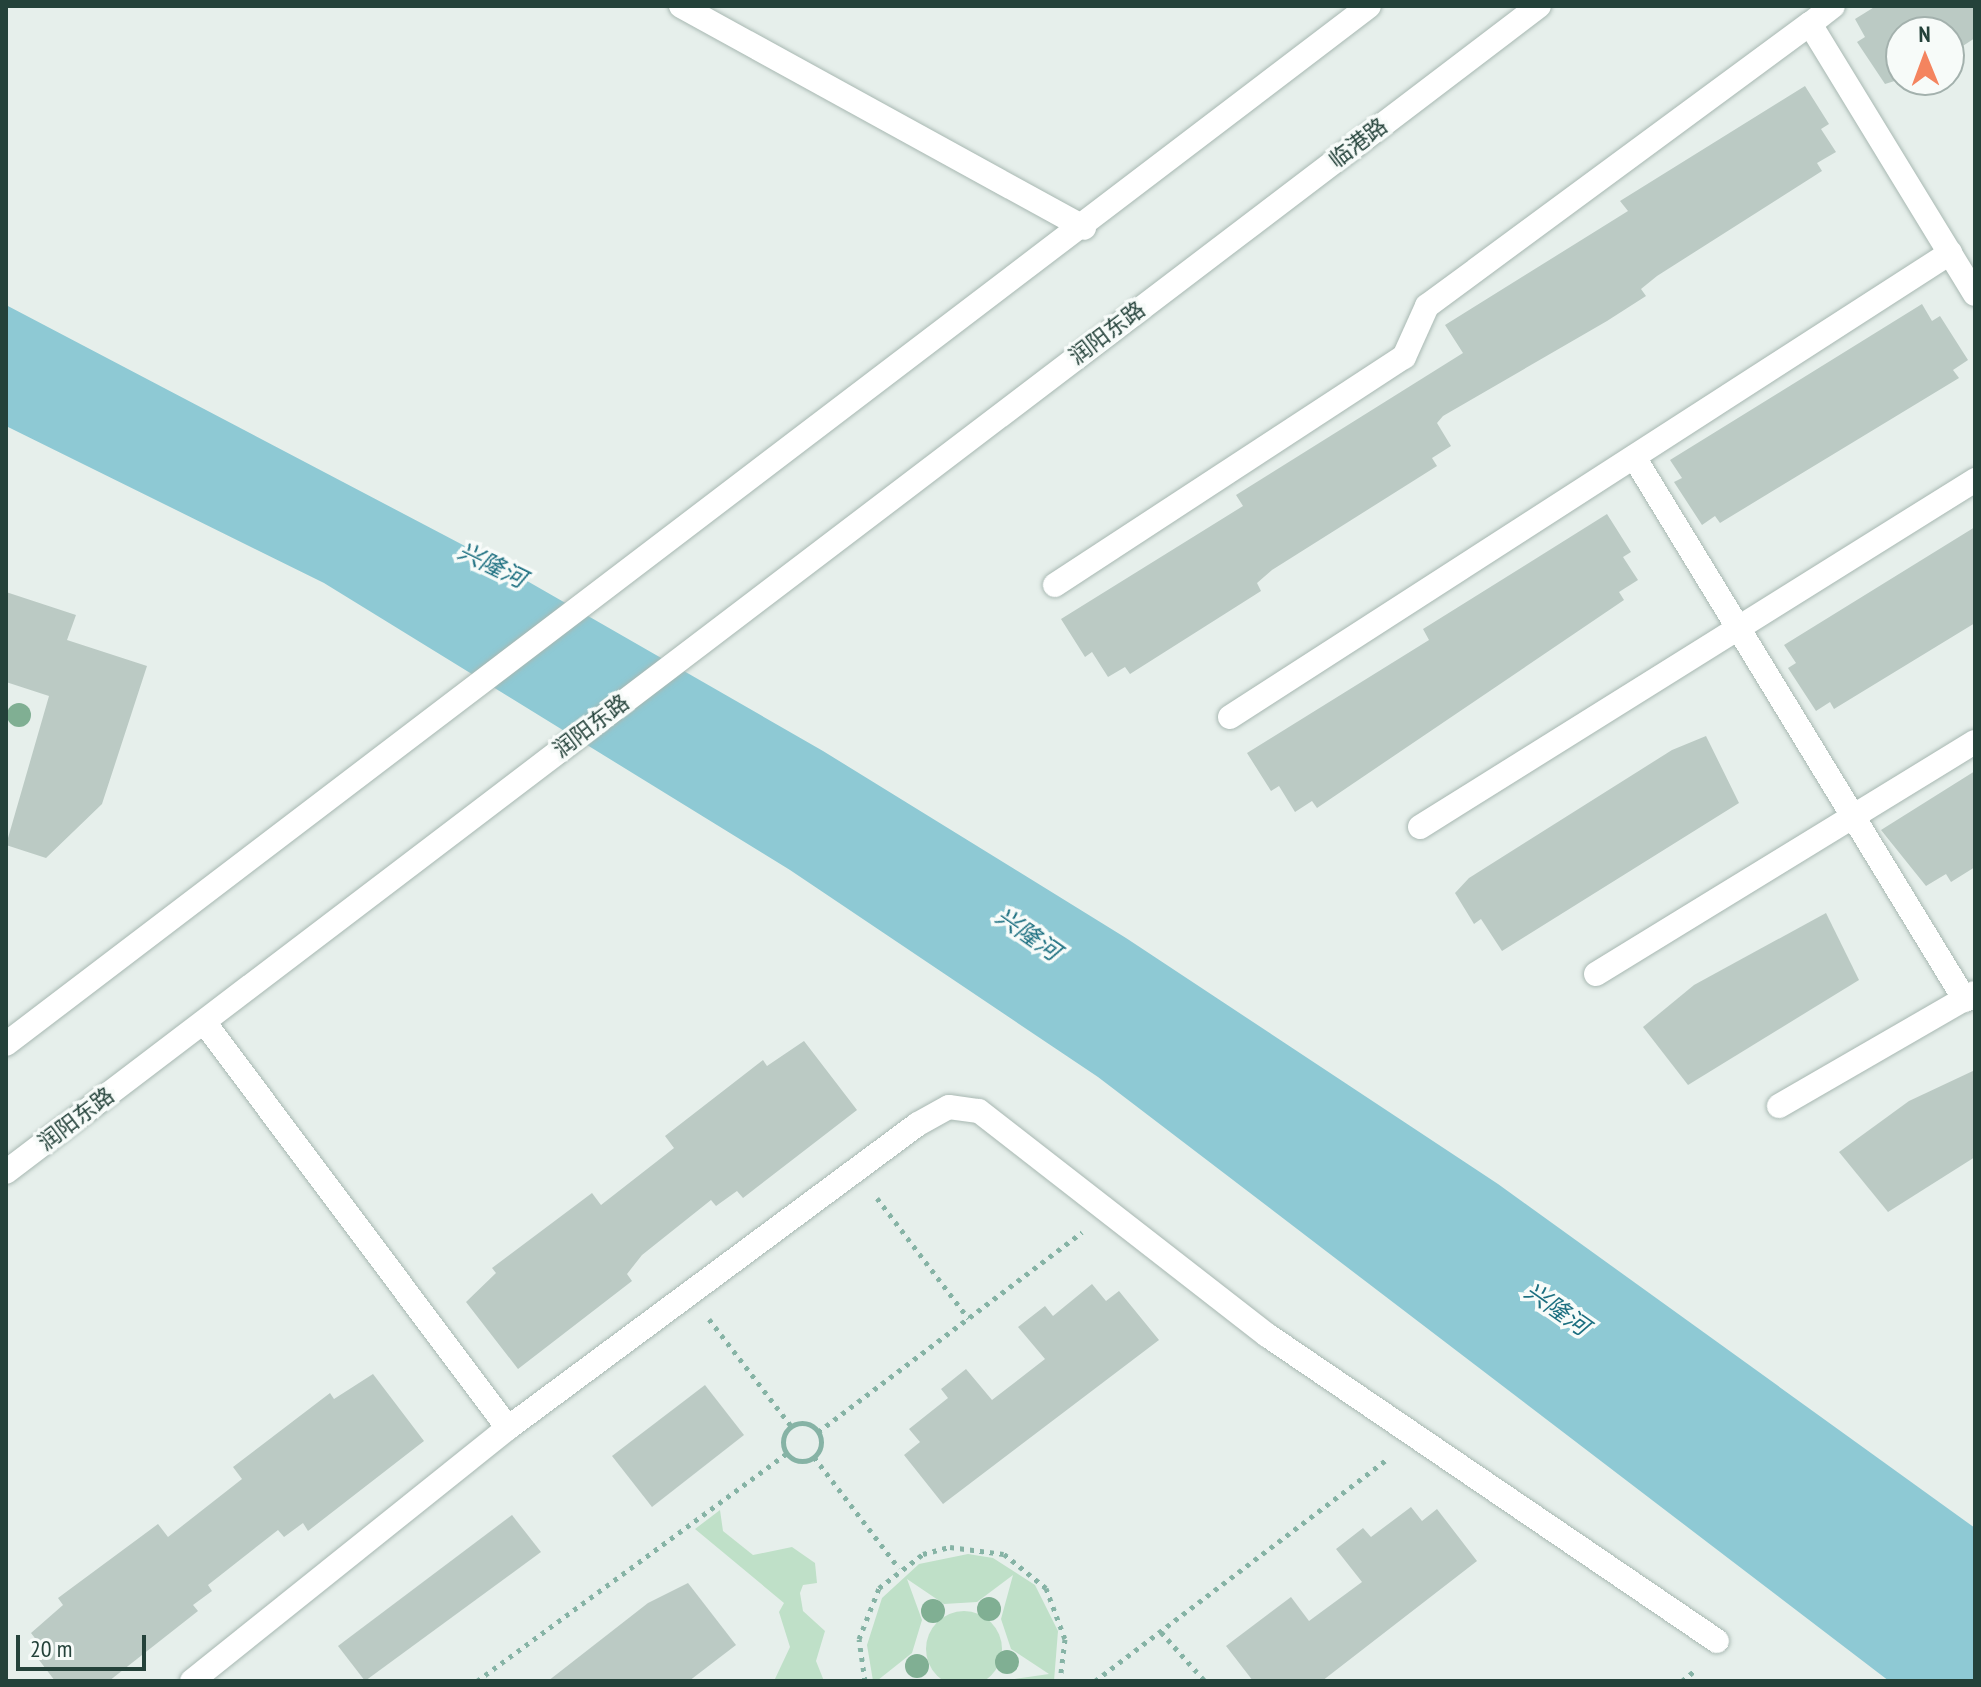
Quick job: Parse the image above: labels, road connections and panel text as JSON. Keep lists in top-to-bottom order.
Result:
{
  "streets": {
    "main road": ["临港路", "润阳东路"]
  },
  "crossings": [
    ["临港路", "润阳东路"]
  ],
  "water": ["兴隆河"],
  "scale_bar": "20 m",
  "north": "top"
}
